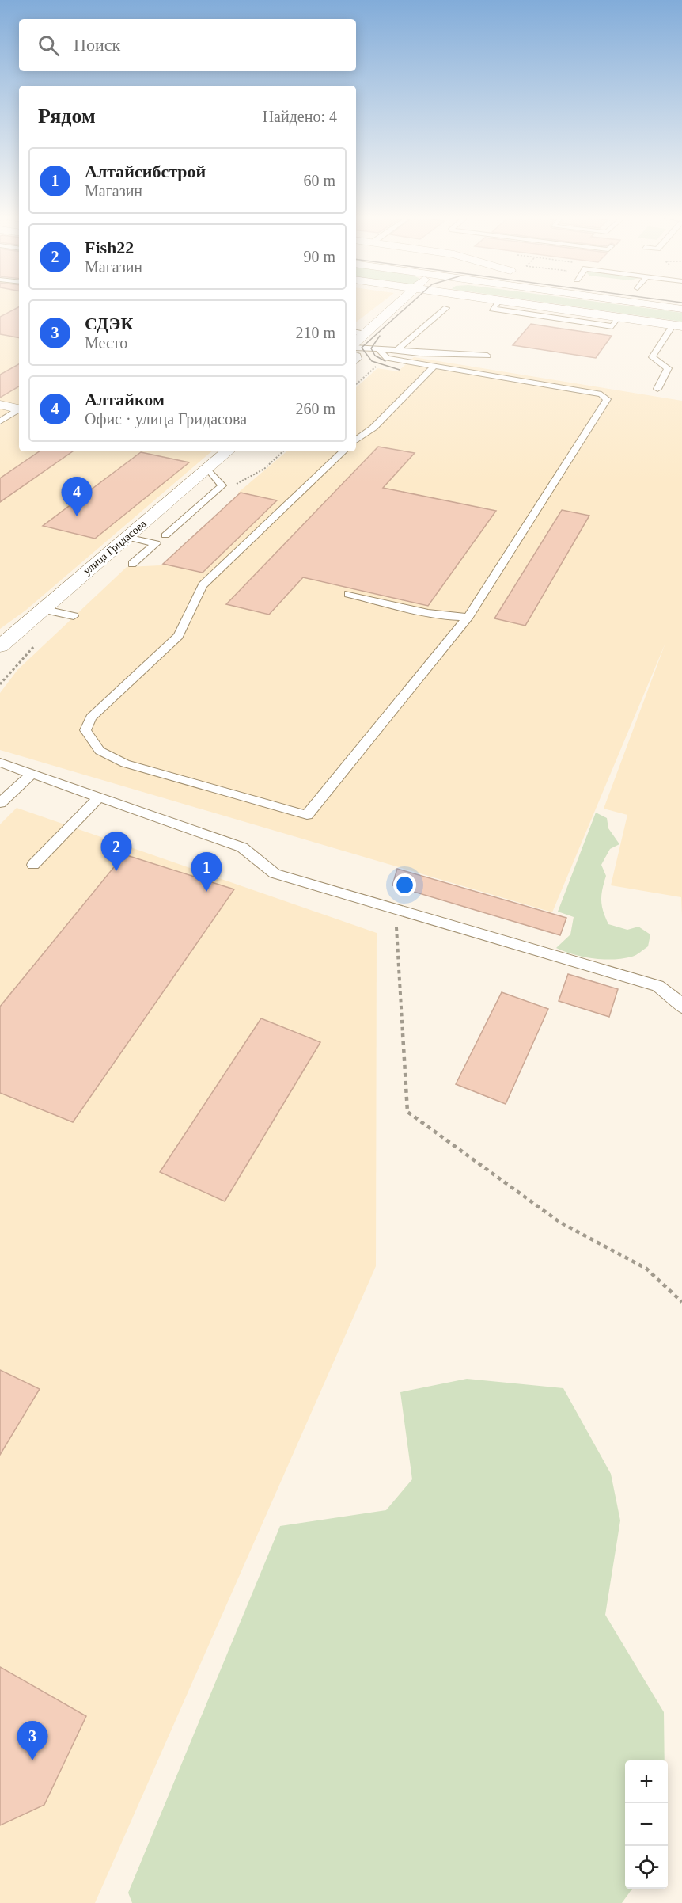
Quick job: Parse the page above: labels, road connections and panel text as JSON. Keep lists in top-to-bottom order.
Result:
{
  "streets": {
    "street": ["улица Гридасова"]
  },
  "page": {
    "search": "Поиск",
    "heading": ["Рядом", "Найдено: 4"],
    "list": [
      {
        "mark": "1",
        "name": "Алтайсибстрой",
        "note": "Магазин",
        "value": "60 m"
      },
      {
        "mark": "2",
        "name": "Fish22",
        "note": "Магазин",
        "value": "90 m"
      },
      {
        "mark": "3",
        "name": "СДЭК",
        "note": "Место",
        "value": "210 m"
      },
      {
        "mark": "4",
        "name": "Алтайком",
        "note": "Офис · улица Гридасова",
        "value": "260 m"
      }
    ],
    "pins": [
      "4",
      "2",
      "1",
      "3"
    ],
    "map_buttons": ["+", "−"]
  }
}
